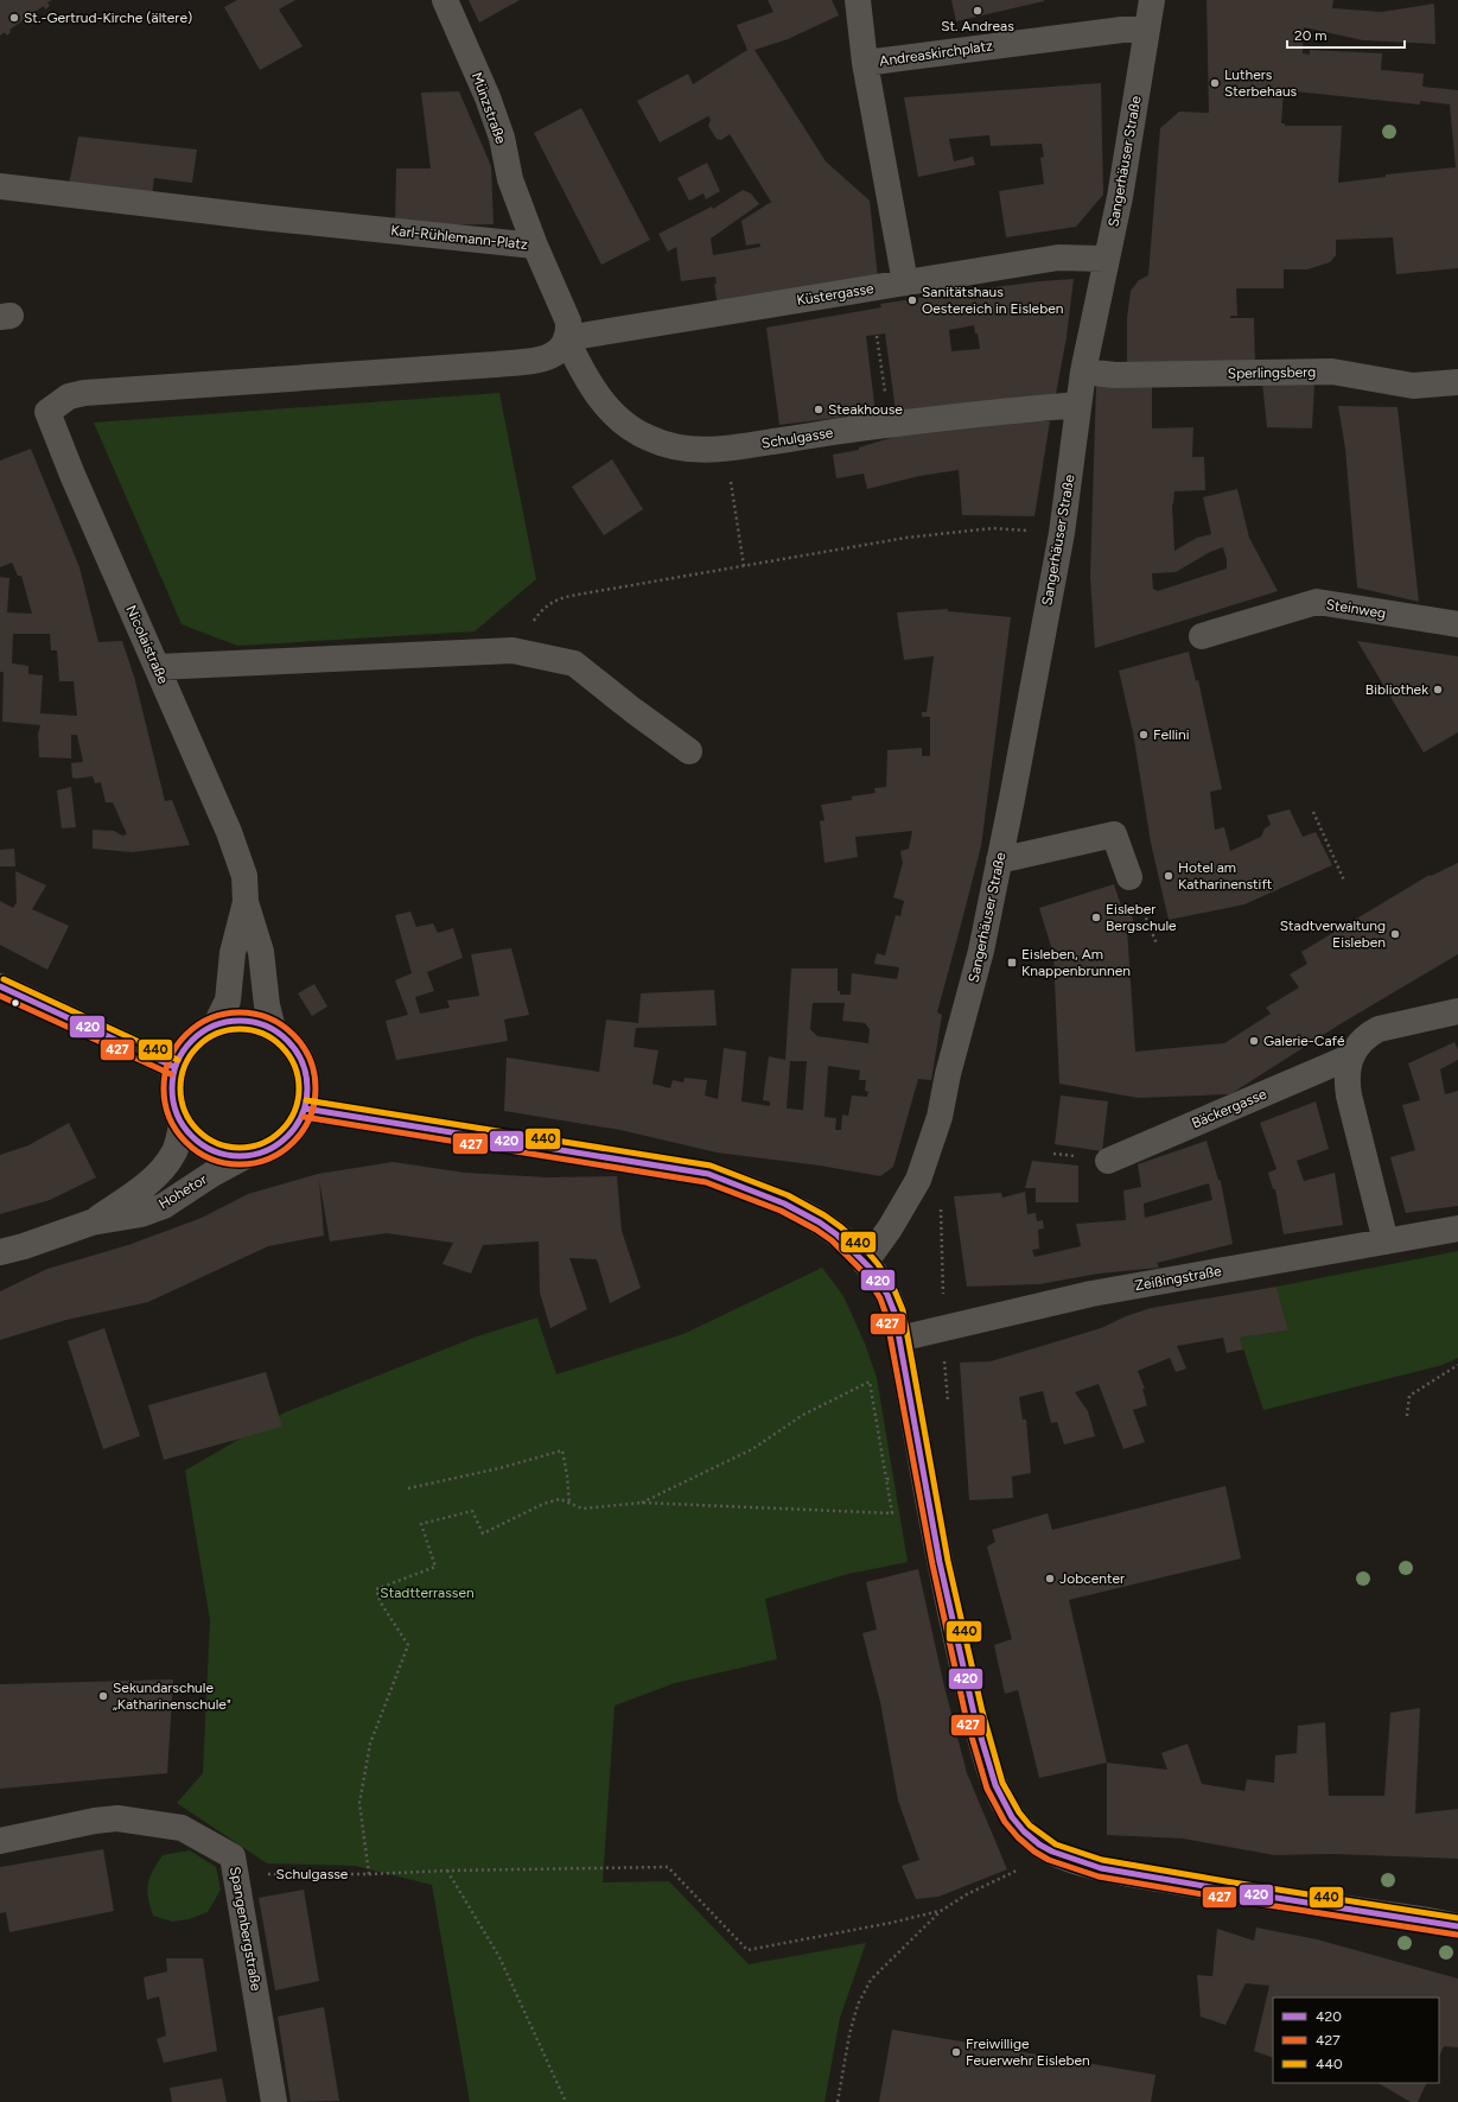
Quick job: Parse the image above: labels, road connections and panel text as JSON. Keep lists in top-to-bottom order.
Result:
{
  "streets": {
    "street": [
      "Andreaskirchplatz",
      "Münzstraße",
      "Sangerhäuser Straße",
      "Karl-Rühlemann-Platz",
      "Küstergasse",
      "Sperlingsberg",
      "Schulgasse",
      "Steinweg",
      "Nicolaistraße",
      "Bäckergasse",
      "Hohetor",
      "Zeißingstraße",
      "Spangenbergstraße"
    ]
  },
  "crossings": [
    ["Andreaskirchplatz", "Sangerhäuser Straße"],
    ["Andreaskirchplatz", "Küstergasse"],
    ["Münzstraße", "Karl-Rühlemann-Platz"],
    ["Sangerhäuser Straße", "Küstergasse"],
    ["Sangerhäuser Straße", "Sperlingsberg"],
    ["Sangerhäuser Straße", "Schulgasse"],
    ["Karl-Rühlemann-Platz", "Küstergasse"],
    ["Karl-Rühlemann-Platz", "Schulgasse"],
    ["Karl-Rühlemann-Platz", "Nicolaistraße"],
    ["Küstergasse", "Schulgasse"],
    ["Küstergasse", "Nicolaistraße"],
    ["Schulgasse", "Nicolaistraße"],
    ["Schulgasse", "Spangenbergstraße"],
    ["Nicolaistraße", "Hohetor"],
    ["Bäckergasse", "Zeißingstraße"]
  ],
  "parks": ["Stadtterrassen"],
  "places": {
    "other": [
      "St. Andreas",
      "St.-Gertrud-Kirche (ältere)",
      "Luthers Sterbehaus",
      "Sanitätshaus Oestereich in Eisleben",
      "Steakhouse",
      "Bibliothek",
      "Fellini",
      "Hotel am Katharinenstift",
      "Eisleber Bergschule",
      "Stadtverwaltung Eisleben",
      "Galerie-Café",
      "Jobcenter",
      "Sekundarschule „Katharinenschule\"",
      "Freiwillige Feuerwehr Eisleben"
    ],
    "transit": ["Eisleben, Am Knappenbrunnen"]
  },
  "lines": ["transit line 440", "transit line 420", "transit line 427"],
  "legend": ["420", "427", "440"],
  "scale_bar": "20 m"
}
